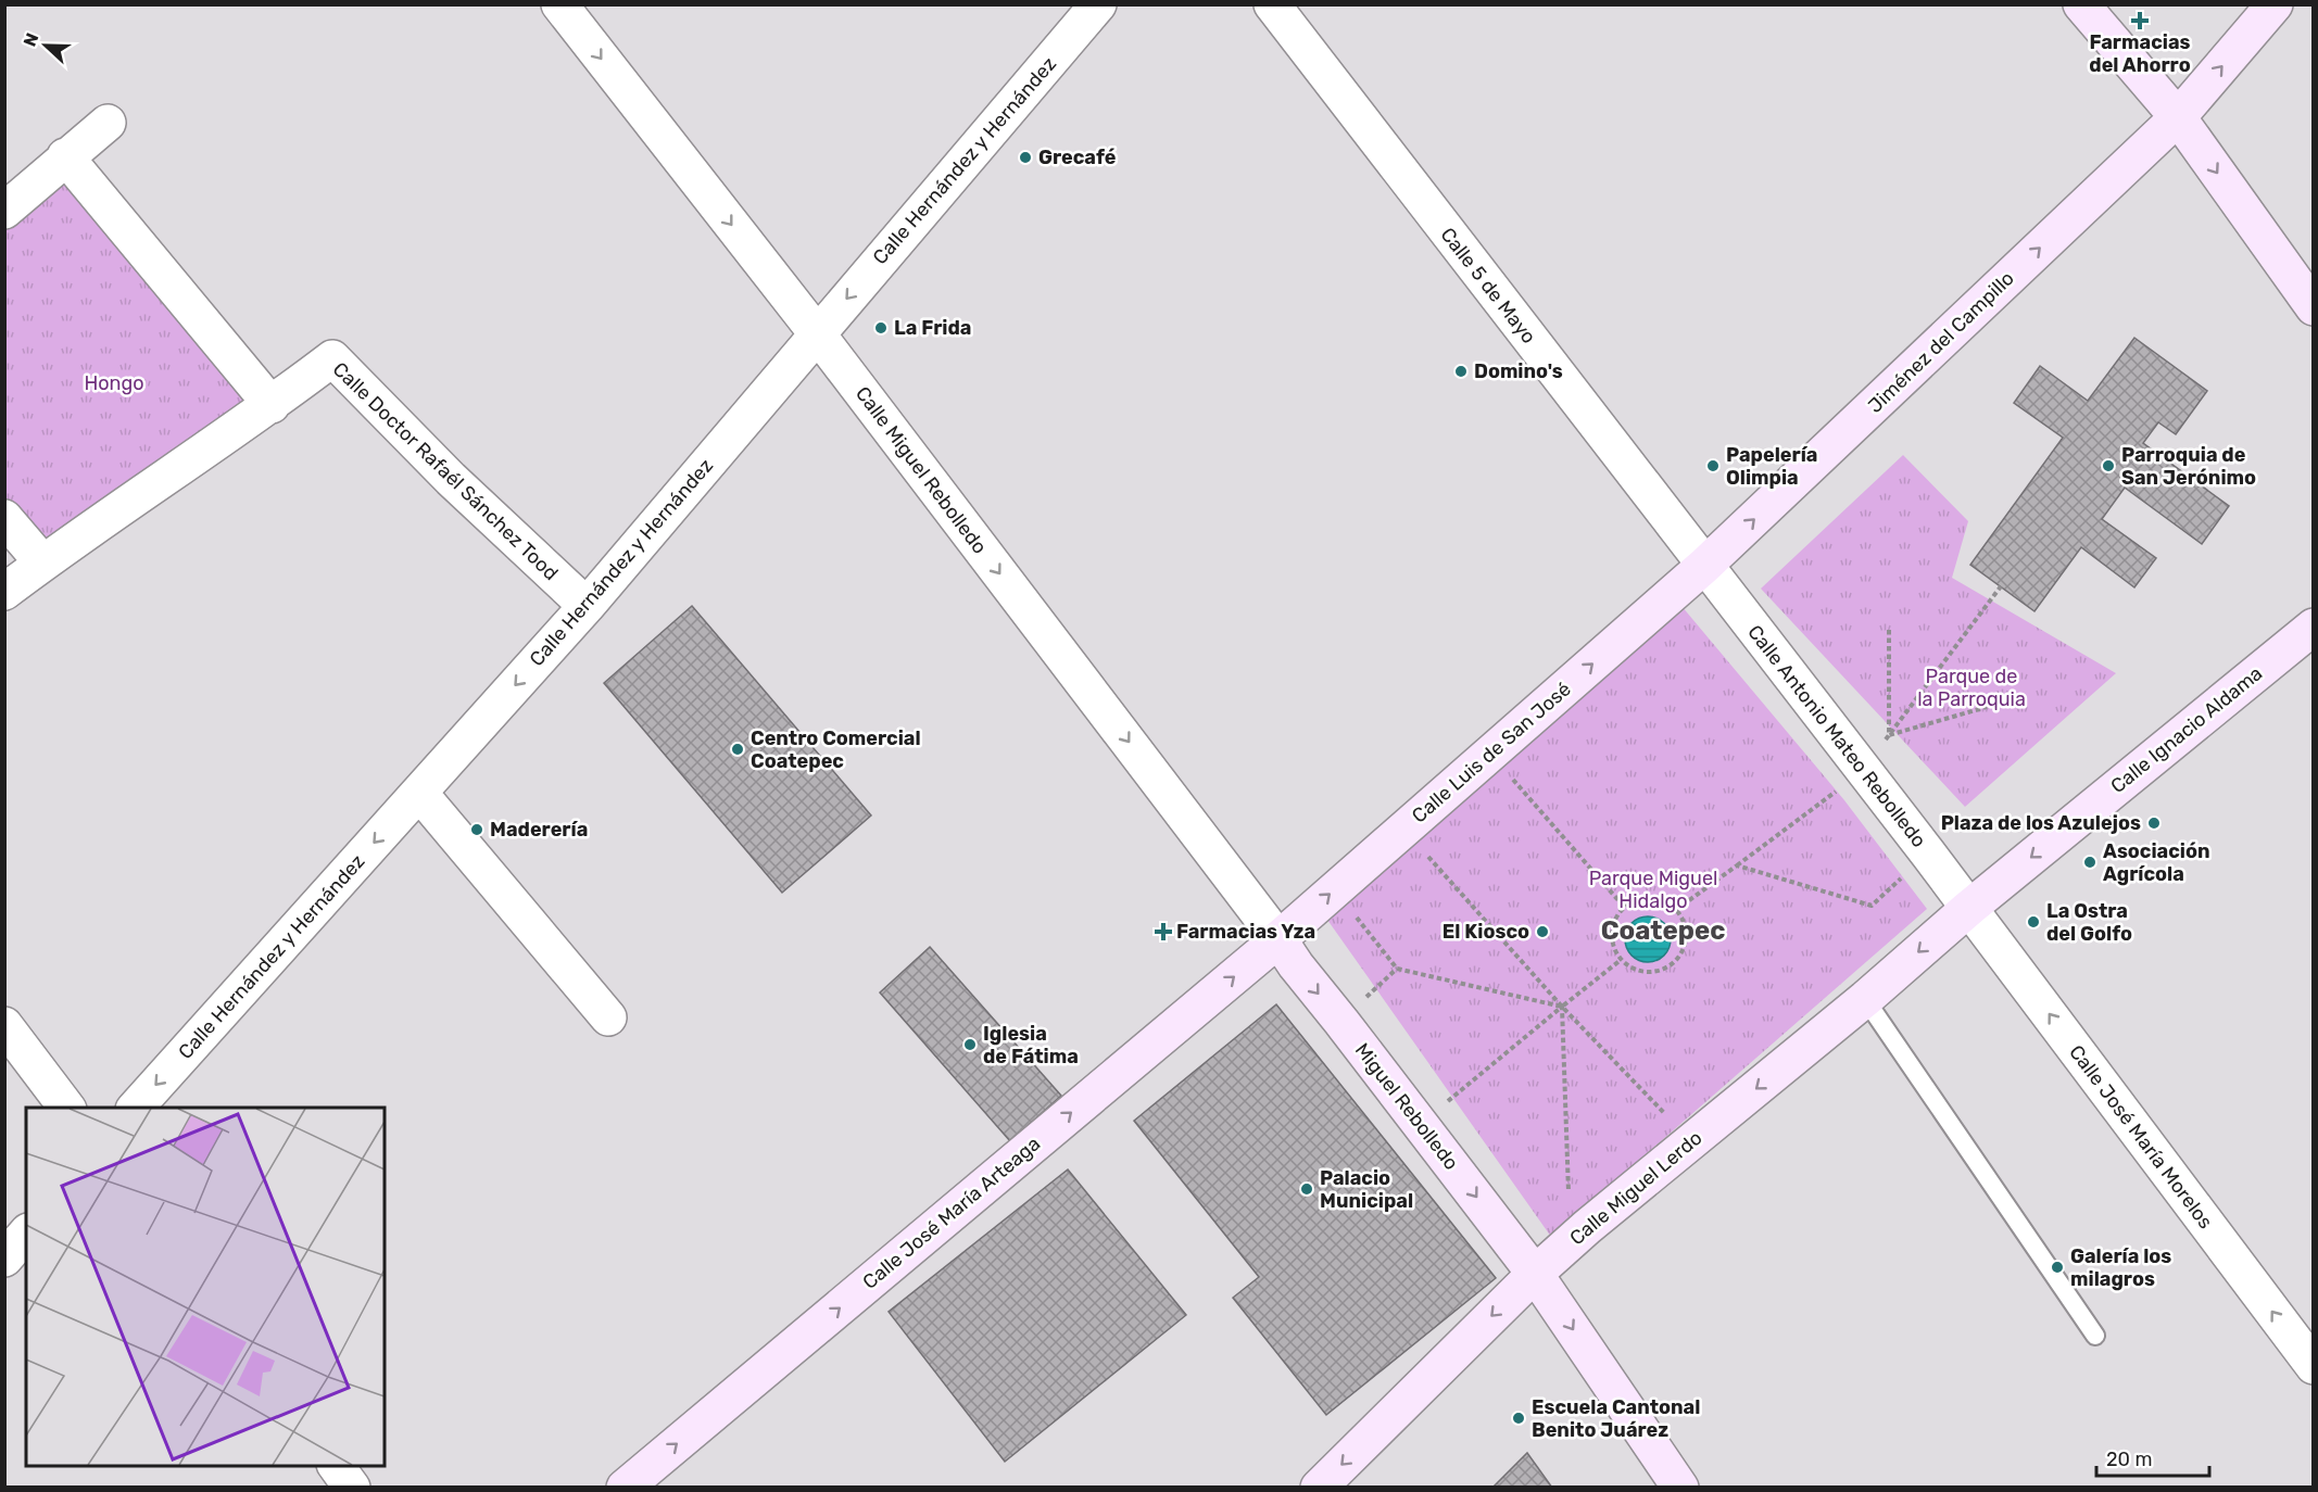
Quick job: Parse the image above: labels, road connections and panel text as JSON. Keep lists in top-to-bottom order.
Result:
{
  "streets": {
    "street": [
      "Calle Hernández y Hernández",
      "Calle 5 de Mayo",
      "Jiménez del Campillo",
      "Calle Miguel Rebolledo",
      "Calle Doctor Rafaél Sánchez Tood",
      "Calle Ignacio Aldama",
      "Calle Antonio Mateo Rebolledo",
      "Calle Luis de San José",
      "Miguel Rebolledo",
      "Calle José María Morelos",
      "Calle Miguel Lerdo",
      "Calle José María Arteaga"
    ]
  },
  "crossings": [
    ["Calle Hernández y Hernández", "Calle Miguel Rebolledo"],
    ["Calle Hernández y Hernández", "Calle Doctor Rafaél Sánchez Tood"],
    ["Calle 5 de Mayo", "Jiménez del Campillo"],
    ["Calle 5 de Mayo", "Calle Antonio Mateo Rebolledo"],
    ["Calle 5 de Mayo", "Calle Luis de San José"],
    ["Jiménez del Campillo", "Calle Antonio Mateo Rebolledo"],
    ["Jiménez del Campillo", "Calle Luis de San José"],
    ["Calle Miguel Rebolledo", "Calle Luis de San José"],
    ["Calle Miguel Rebolledo", "Miguel Rebolledo"],
    ["Calle Miguel Rebolledo", "Calle José María Arteaga"],
    ["Calle Ignacio Aldama", "Calle Antonio Mateo Rebolledo"],
    ["Calle Ignacio Aldama", "Calle José María Morelos"],
    ["Calle Ignacio Aldama", "Calle Miguel Lerdo"],
    ["Calle Antonio Mateo Rebolledo", "Calle Luis de San José"],
    ["Calle Antonio Mateo Rebolledo", "Calle José María Morelos"],
    ["Calle Antonio Mateo Rebolledo", "Calle Miguel Lerdo"],
    ["Calle Luis de San José", "Miguel Rebolledo"],
    ["Calle Luis de San José", "Calle José María Arteaga"],
    ["Miguel Rebolledo", "Calle Miguel Lerdo"],
    ["Miguel Rebolledo", "Calle José María Arteaga"],
    ["Calle José María Morelos", "Calle Miguel Lerdo"]
  ],
  "one_way": [
    "Calle Hernández y Hernández",
    "Jiménez del Campillo",
    "Calle Miguel Rebolledo",
    "Calle Ignacio Aldama",
    "Calle Luis de San José",
    "Miguel Rebolledo",
    "Calle José María Morelos",
    "Calle Miguel Lerdo",
    "Calle José María Arteaga"
  ],
  "districts": ["Coatepec"],
  "parks": ["Hongo", "Parque de la Parroquia", "Parque Miguel Hidalgo"],
  "places": {
    "health": ["Farmacias del Ahorro", "Farmacias Yza"],
    "other": [
      "Grecafé",
      "La Frida",
      "Domino's",
      "Papelería Olimpia",
      "Parroquia de San Jerónimo",
      "Centro Comercial Coatepec",
      "Plaza de los Azulejos",
      "Maderería",
      "Asociación Agrícola",
      "La Ostra del Golfo",
      "El Kiosco",
      "Iglesia de Fátima",
      "Palacio Municipal",
      "Galería los milagros",
      "Escuela Cantonal Benito Juárez"
    ]
  },
  "scale_bar": "20 m",
  "north": "left"
}
